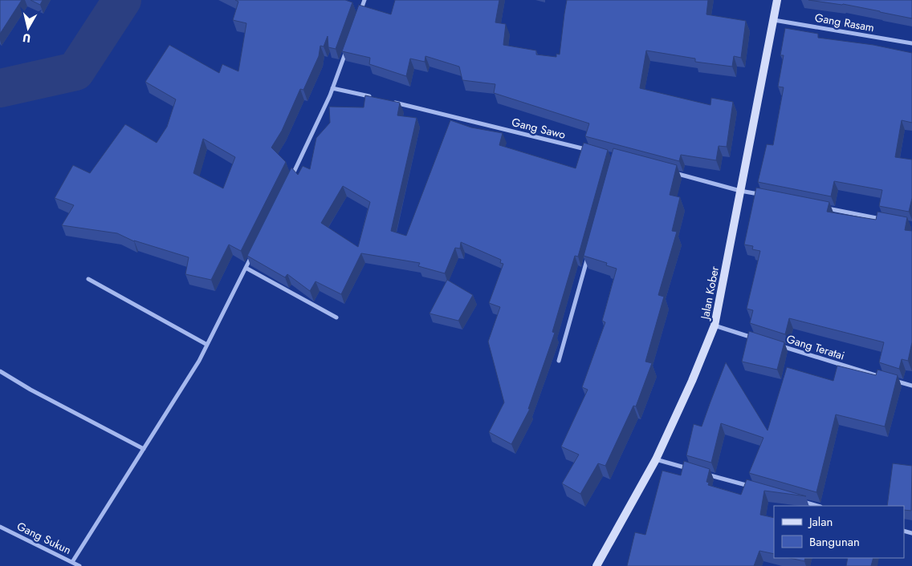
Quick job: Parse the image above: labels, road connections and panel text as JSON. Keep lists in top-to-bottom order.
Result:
{
  "streets": {
    "street": [
      "Gang Rasam",
      "Gang Sawo",
      "Jalan Kober",
      "Gang Teratai",
      "Gang Sukun"
    ]
  },
  "crossings": [
    ["Gang Rasam", "Jalan Kober"]
  ],
  "legend": ["Jalan", "Bangunan"],
  "north": "bottom"
}
